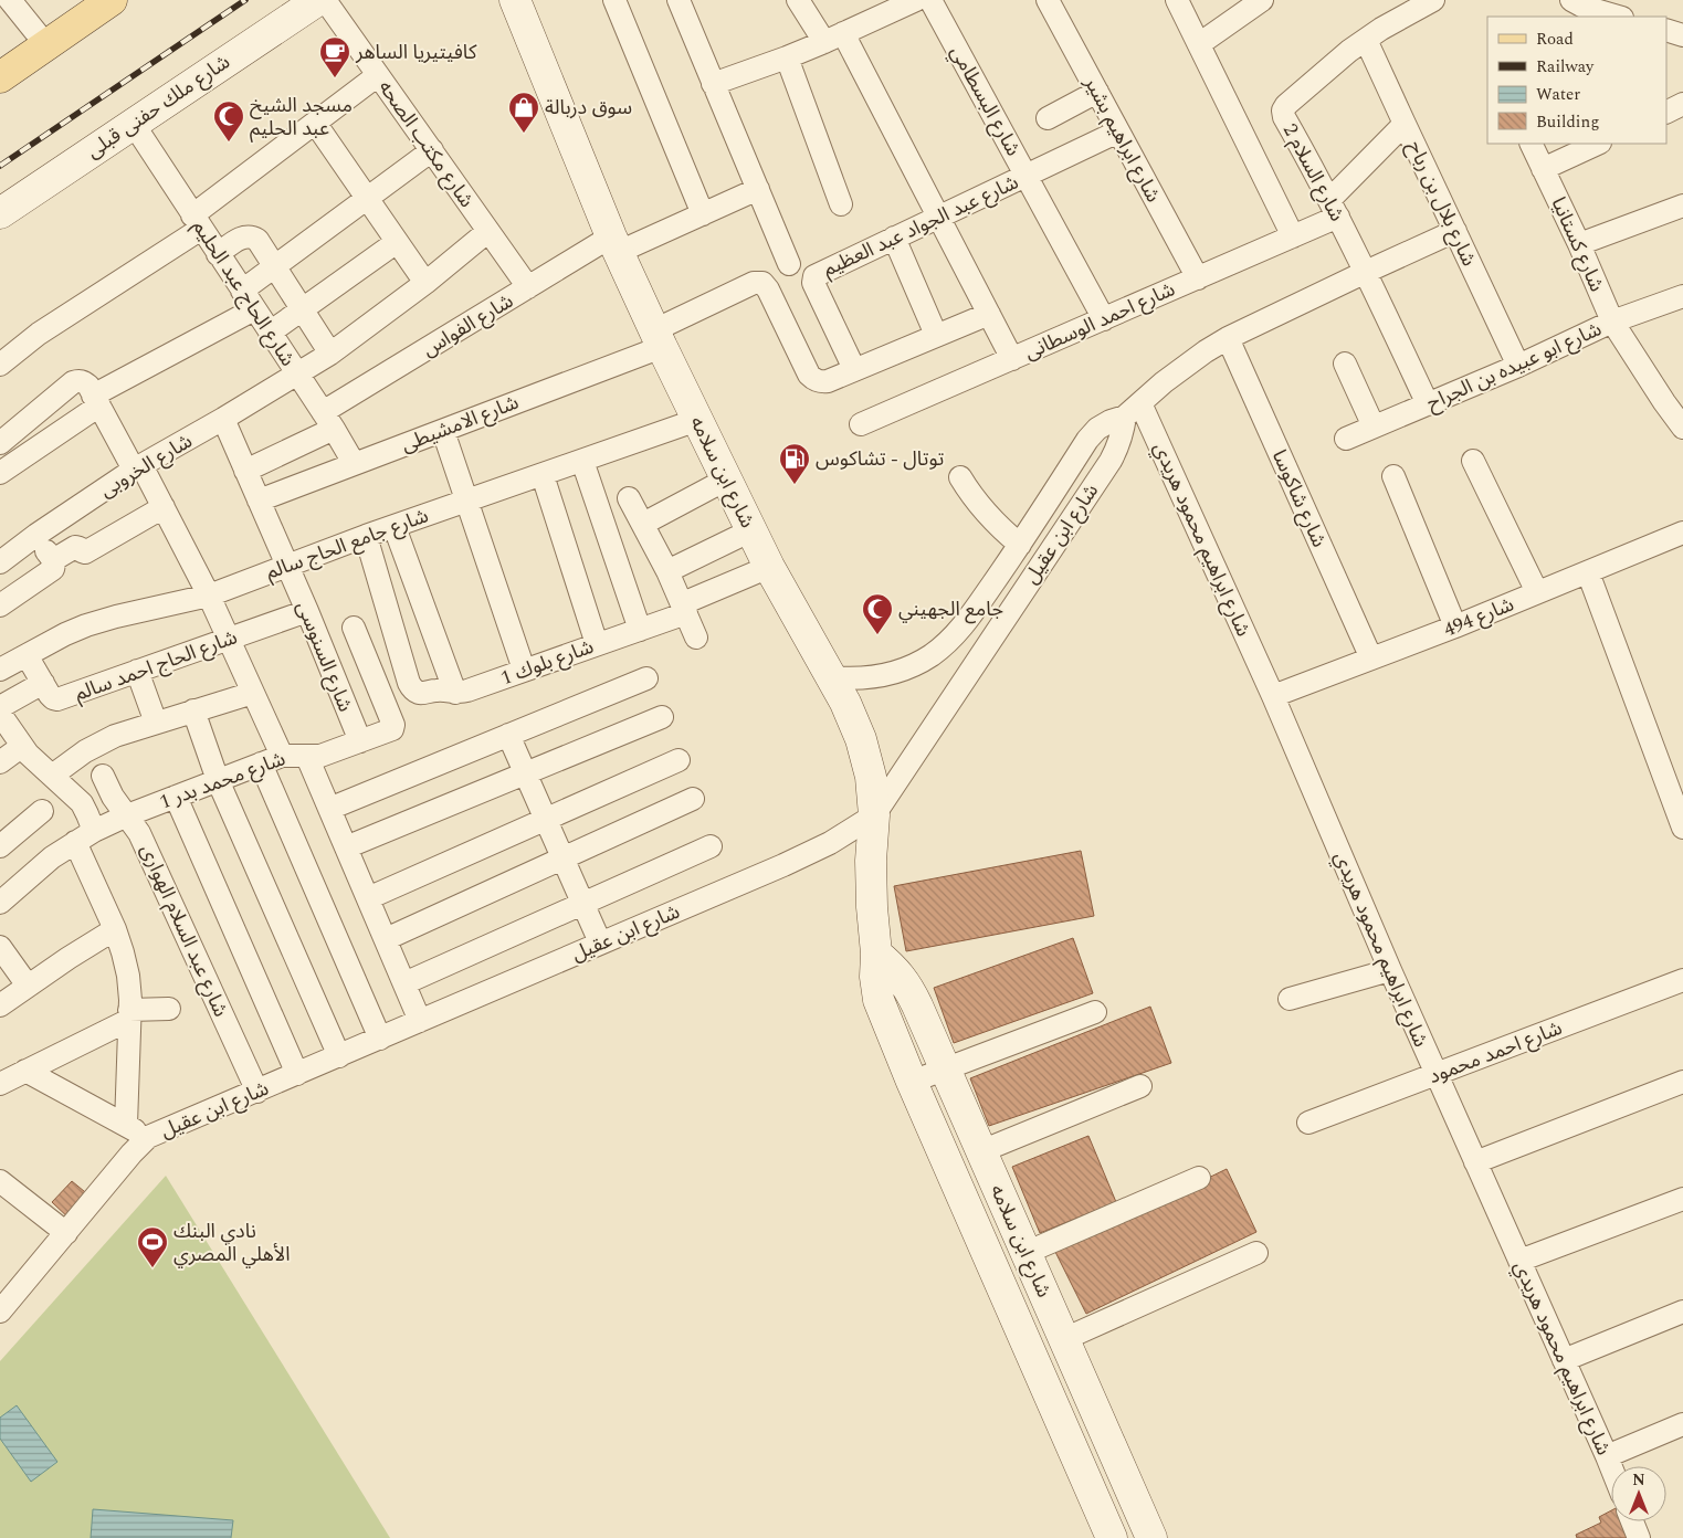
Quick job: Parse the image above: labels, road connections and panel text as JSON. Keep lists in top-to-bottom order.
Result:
{
  "streets": {
    "street": [
      "شارع البسطامي",
      "شارع ملك حفنى قبلى",
      "شارع ابراهيم بشير",
      "شارع مكتب الصحه",
      "شارع السلام 2",
      "شارع بلال بن رباح",
      "شارع عبد الجواد عبد العظيم",
      "شارع كستانيا",
      "شارع الحاج عبد الحليم",
      "شارع احمد الوسطانى",
      "شارع الفواس",
      "شارع ابو عبيده بن الجراح",
      "شارع الامشيطى",
      "شارع الخروبى",
      "شارع ابن سلامه",
      "شارع شاكوسا",
      "شارع ابن عقيل",
      "شارع ابراهيم محمود هريدي",
      "شارع جامع الحاج سالم",
      "شارع 494",
      "شارع السنوسى",
      "شارع بلوك 1",
      "شارع الحاج احمد سالم",
      "شارع محمد بدر 1",
      "شارع عبد السلام الهوارى",
      "شارع احمد محمود"
    ]
  },
  "crossings": [
    ["شارع البسطامي", "شارع عبد الجواد عبد العظيم"],
    ["شارع البسطامي", "شارع احمد الوسطانى"],
    ["شارع ملك حفنى قبلى", "شارع الحاج عبد الحليم"],
    ["شارع ابراهيم بشير", "شارع عبد الجواد عبد العظيم"],
    ["شارع ابراهيم بشير", "شارع احمد الوسطانى"],
    ["شارع مكتب الصحه", "شارع الفواس"],
    ["شارع مكتب الصحه", "شارع الخروبى"],
    ["شارع السلام 2", "شارع بلال بن رباح"],
    ["شارع السلام 2", "شارع احمد الوسطانى"],
    ["شارع السلام 2", "شارع ابو عبيده بن الجراح"],
    ["شارع السلام 2", "شارع ابن عقيل"],
    ["شارع بلال بن رباح", "شارع ابو عبيده بن الجراح"],
    ["شارع بلال بن رباح", "شارع ابن عقيل"],
    ["شارع عبد الجواد عبد العظيم", "شارع الامشيطى"],
    ["شارع كستانيا", "شارع ابو عبيده بن الجراح"],
    ["شارع الحاج عبد الحليم", "شارع الفواس"],
    ["شارع الحاج عبد الحليم", "شارع الامشيطى"],
    ["شارع الحاج عبد الحليم", "شارع الخروبى"],
    ["شارع الفواس", "شارع ابن سلامه"],
    ["شارع الفواس", "شارع السنوسى"],
    ["شارع الامشيطى", "شارع ابن سلامه"],
    ["شارع الامشيطى", "شارع السنوسى"],
    ["شارع الخروبى", "شارع السنوسى"],
    ["شارع ابن سلامه", "شارع ابن عقيل"],
    ["شارع ابن سلامه", "شارع جامع الحاج سالم"],
    ["شارع ابن سلامه", "شارع بلوك 1"],
    ["شارع شاكوسا", "شارع ابن عقيل"],
    ["شارع شاكوسا", "شارع 494"],
    ["شارع ابن عقيل", "شارع ابراهيم محمود هريدي"],
    ["شارع ابن عقيل", "شارع عبد السلام الهوارى"],
    ["شارع ابراهيم محمود هريدي", "شارع 494"],
    ["شارع ابراهيم محمود هريدي", "شارع احمد محمود"],
    ["شارع جامع الحاج سالم", "شارع السنوسى"],
    ["شارع جامع الحاج سالم", "شارع بلوك 1"],
    ["شارع جامع الحاج سالم", "شارع الحاج احمد سالم"],
    ["شارع السنوسى", "شارع الحاج احمد سالم"],
    ["شارع السنوسى", "شارع محمد بدر 1"],
    ["شارع محمد بدر 1", "شارع عبد السلام الهوارى"]
  ],
  "places": {
    "cafe": ["كافيتيريا الساهر"],
    "shop": ["سوق دربالة"],
    "mosque": ["مسجد الشيخ عبد الحليم", "جامع الجهيني"],
    "fuel station": ["توتال - تشاكوس"],
    "sports": ["نادي البنك الأهلي المصري"]
  },
  "legend": [
    "Road",
    "Railway",
    "Water",
    "Building"
  ],
  "north": "top"
}
